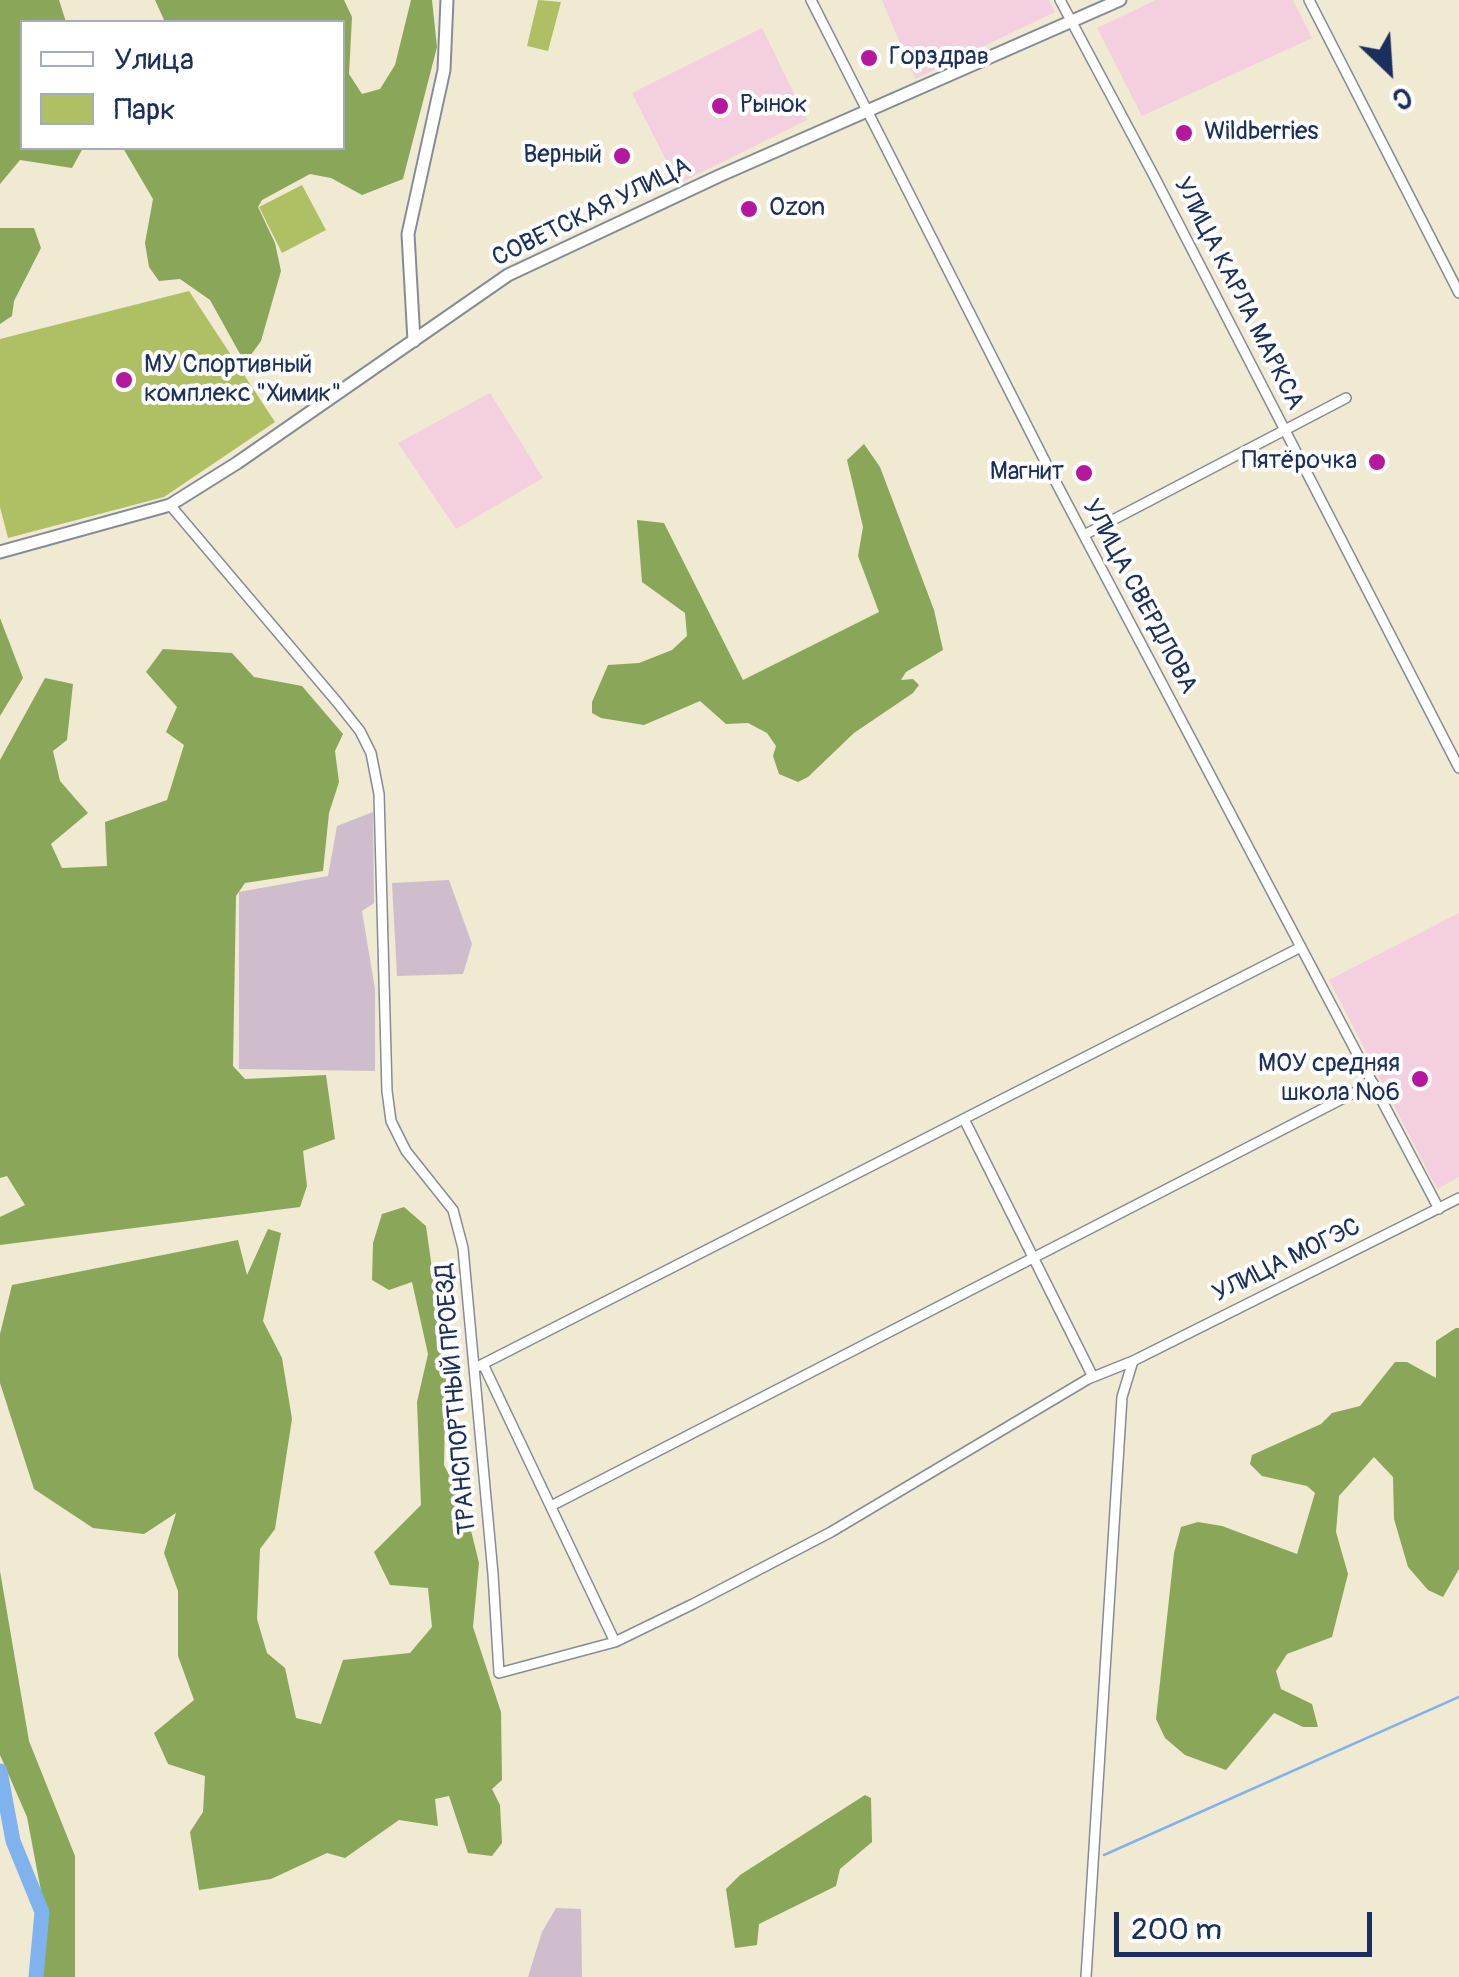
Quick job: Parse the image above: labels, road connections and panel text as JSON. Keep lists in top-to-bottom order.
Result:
{
  "streets": {
    "street": [
      "СОВЕТСКАЯ УЛИЦА",
      "УЛИЦА КАРЛА МАРКСА",
      "УЛИЦА СВЕРДЛОВА",
      "УЛИЦА МОГЭС",
      "ТРАНСПОРТНЫЙ ПРОЕЗД"
    ]
  },
  "crossings": [
    ["СОВЕТСКАЯ УЛИЦА", "УЛИЦА КАРЛА МАРКСА"],
    ["СОВЕТСКАЯ УЛИЦА", "УЛИЦА СВЕРДЛОВА"],
    ["СОВЕТСКАЯ УЛИЦА", "ТРАНСПОРТНЫЙ ПРОЕЗД"],
    ["УЛИЦА СВЕРДЛОВА", "УЛИЦА МОГЭС"],
    ["УЛИЦА МОГЭС", "ТРАНСПОРТНЫЙ ПРОЕЗД"]
  ],
  "places": [
    "Горздрав",
    "Рынок",
    "Wildberries",
    "Верный",
    "Ozon",
    "МУ Спортивный комплекс \"Химик\"",
    "Пятёрочка",
    "Магнит",
    "МОУ средняя школа №6"
  ],
  "legend": ["Улица", "Парк"],
  "scale_bar": "200 m",
  "north": "bottom right"
}
